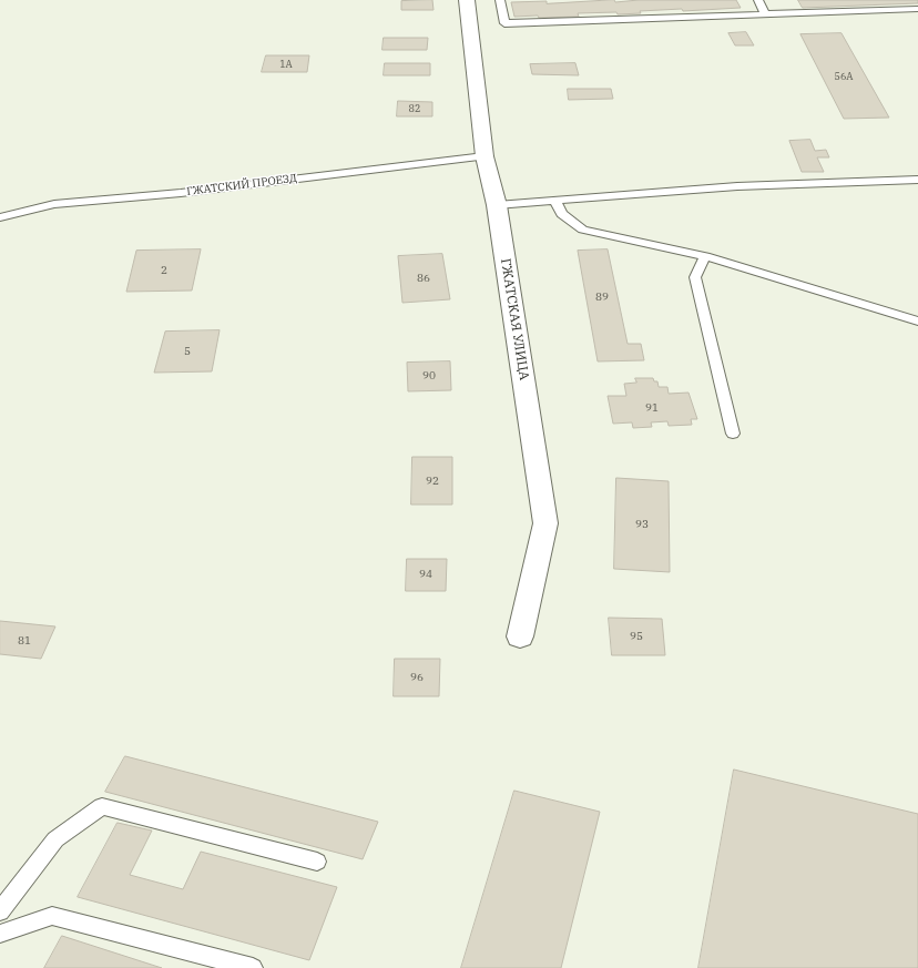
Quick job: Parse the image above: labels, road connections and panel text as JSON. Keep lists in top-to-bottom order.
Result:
{
  "streets": {
    "street": ["ГЖАТСКАЯ УЛИЦА"],
    "lane": ["ГЖАТСКИЙ ПРОЕЗД"]
  },
  "crossings": [
    ["ГЖАТСКИЙ ПРОЕЗД", "ГЖАТСКАЯ УЛИЦА"]
  ],
  "house_numbers": [
    "1А",
    "56А",
    "82",
    "2",
    "86",
    "89",
    "5",
    "90",
    "91",
    "92",
    "93",
    "94",
    "95",
    "81",
    "96"
  ]
}
